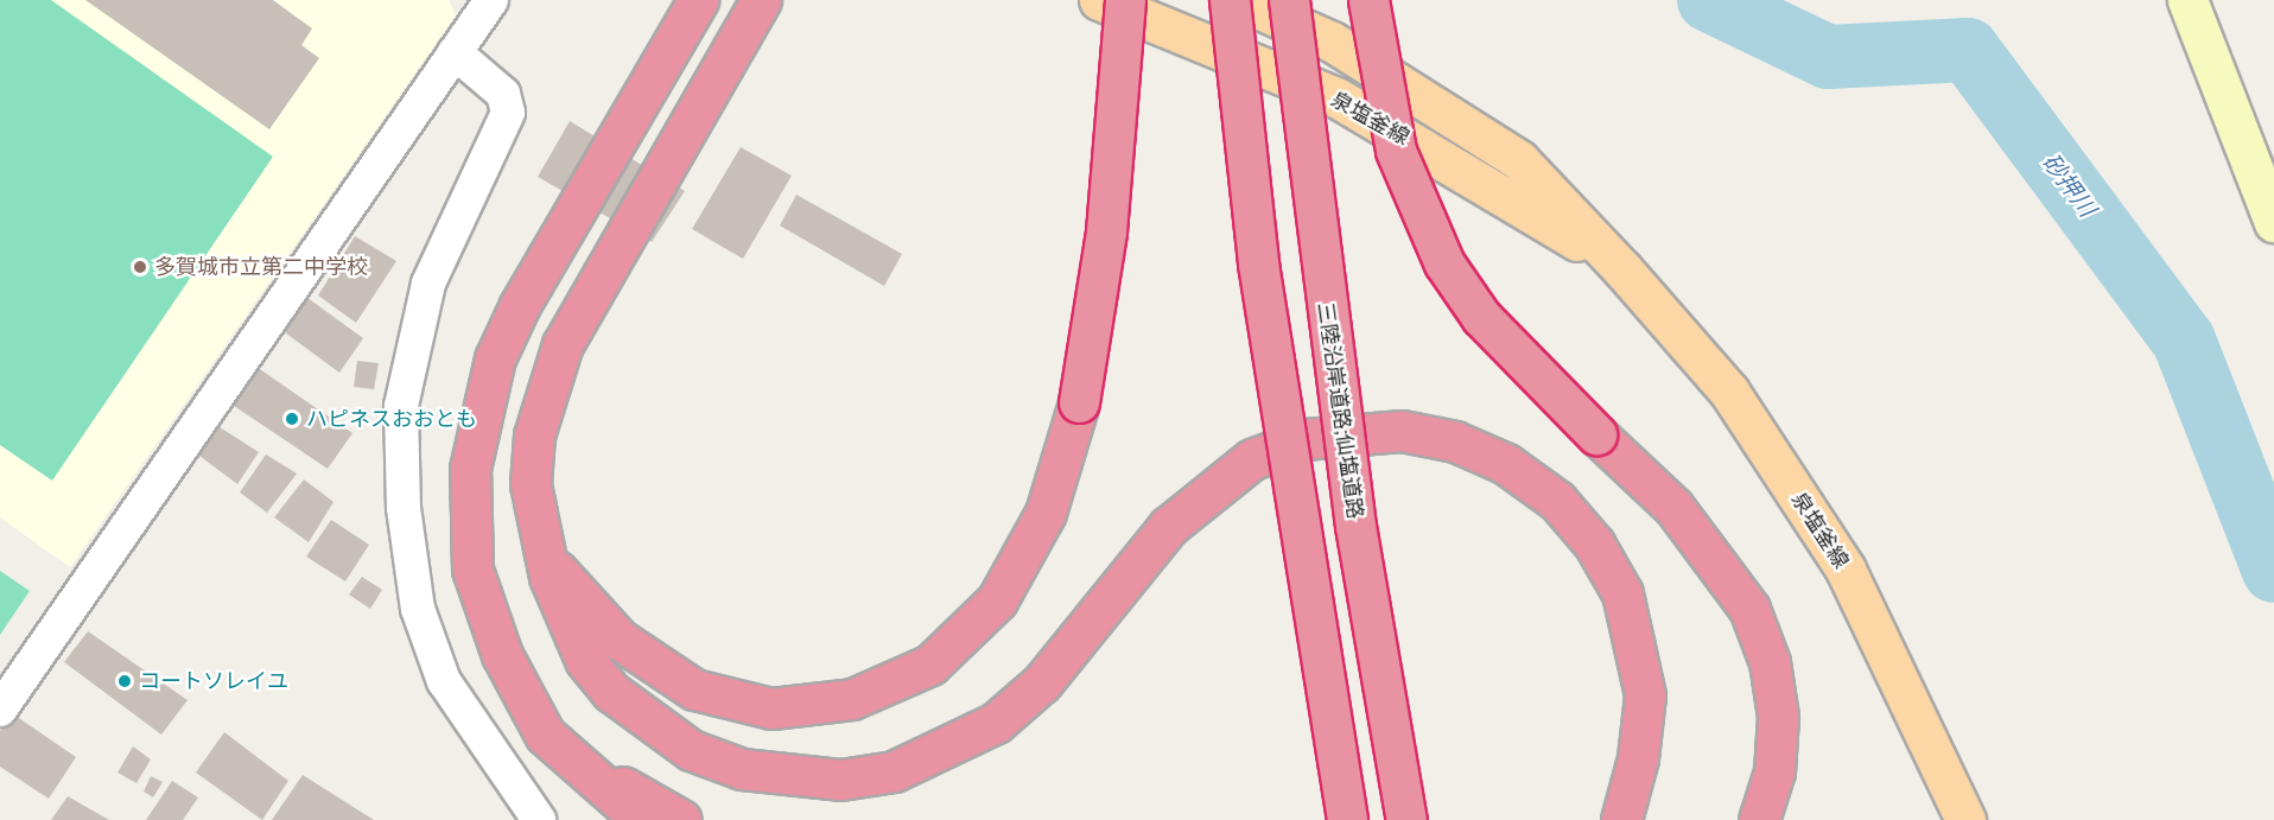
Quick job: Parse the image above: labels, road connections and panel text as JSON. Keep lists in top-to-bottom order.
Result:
{
  "streets": {
    "highway": ["三陸沿岸道路;仙塩道路"],
    "main road": ["泉塩釜線"]
  },
  "water": ["砂押川"],
  "places": ["多賀城市立第二中学校", "ハピネスおおとも", "コートソレイユ"]
}
